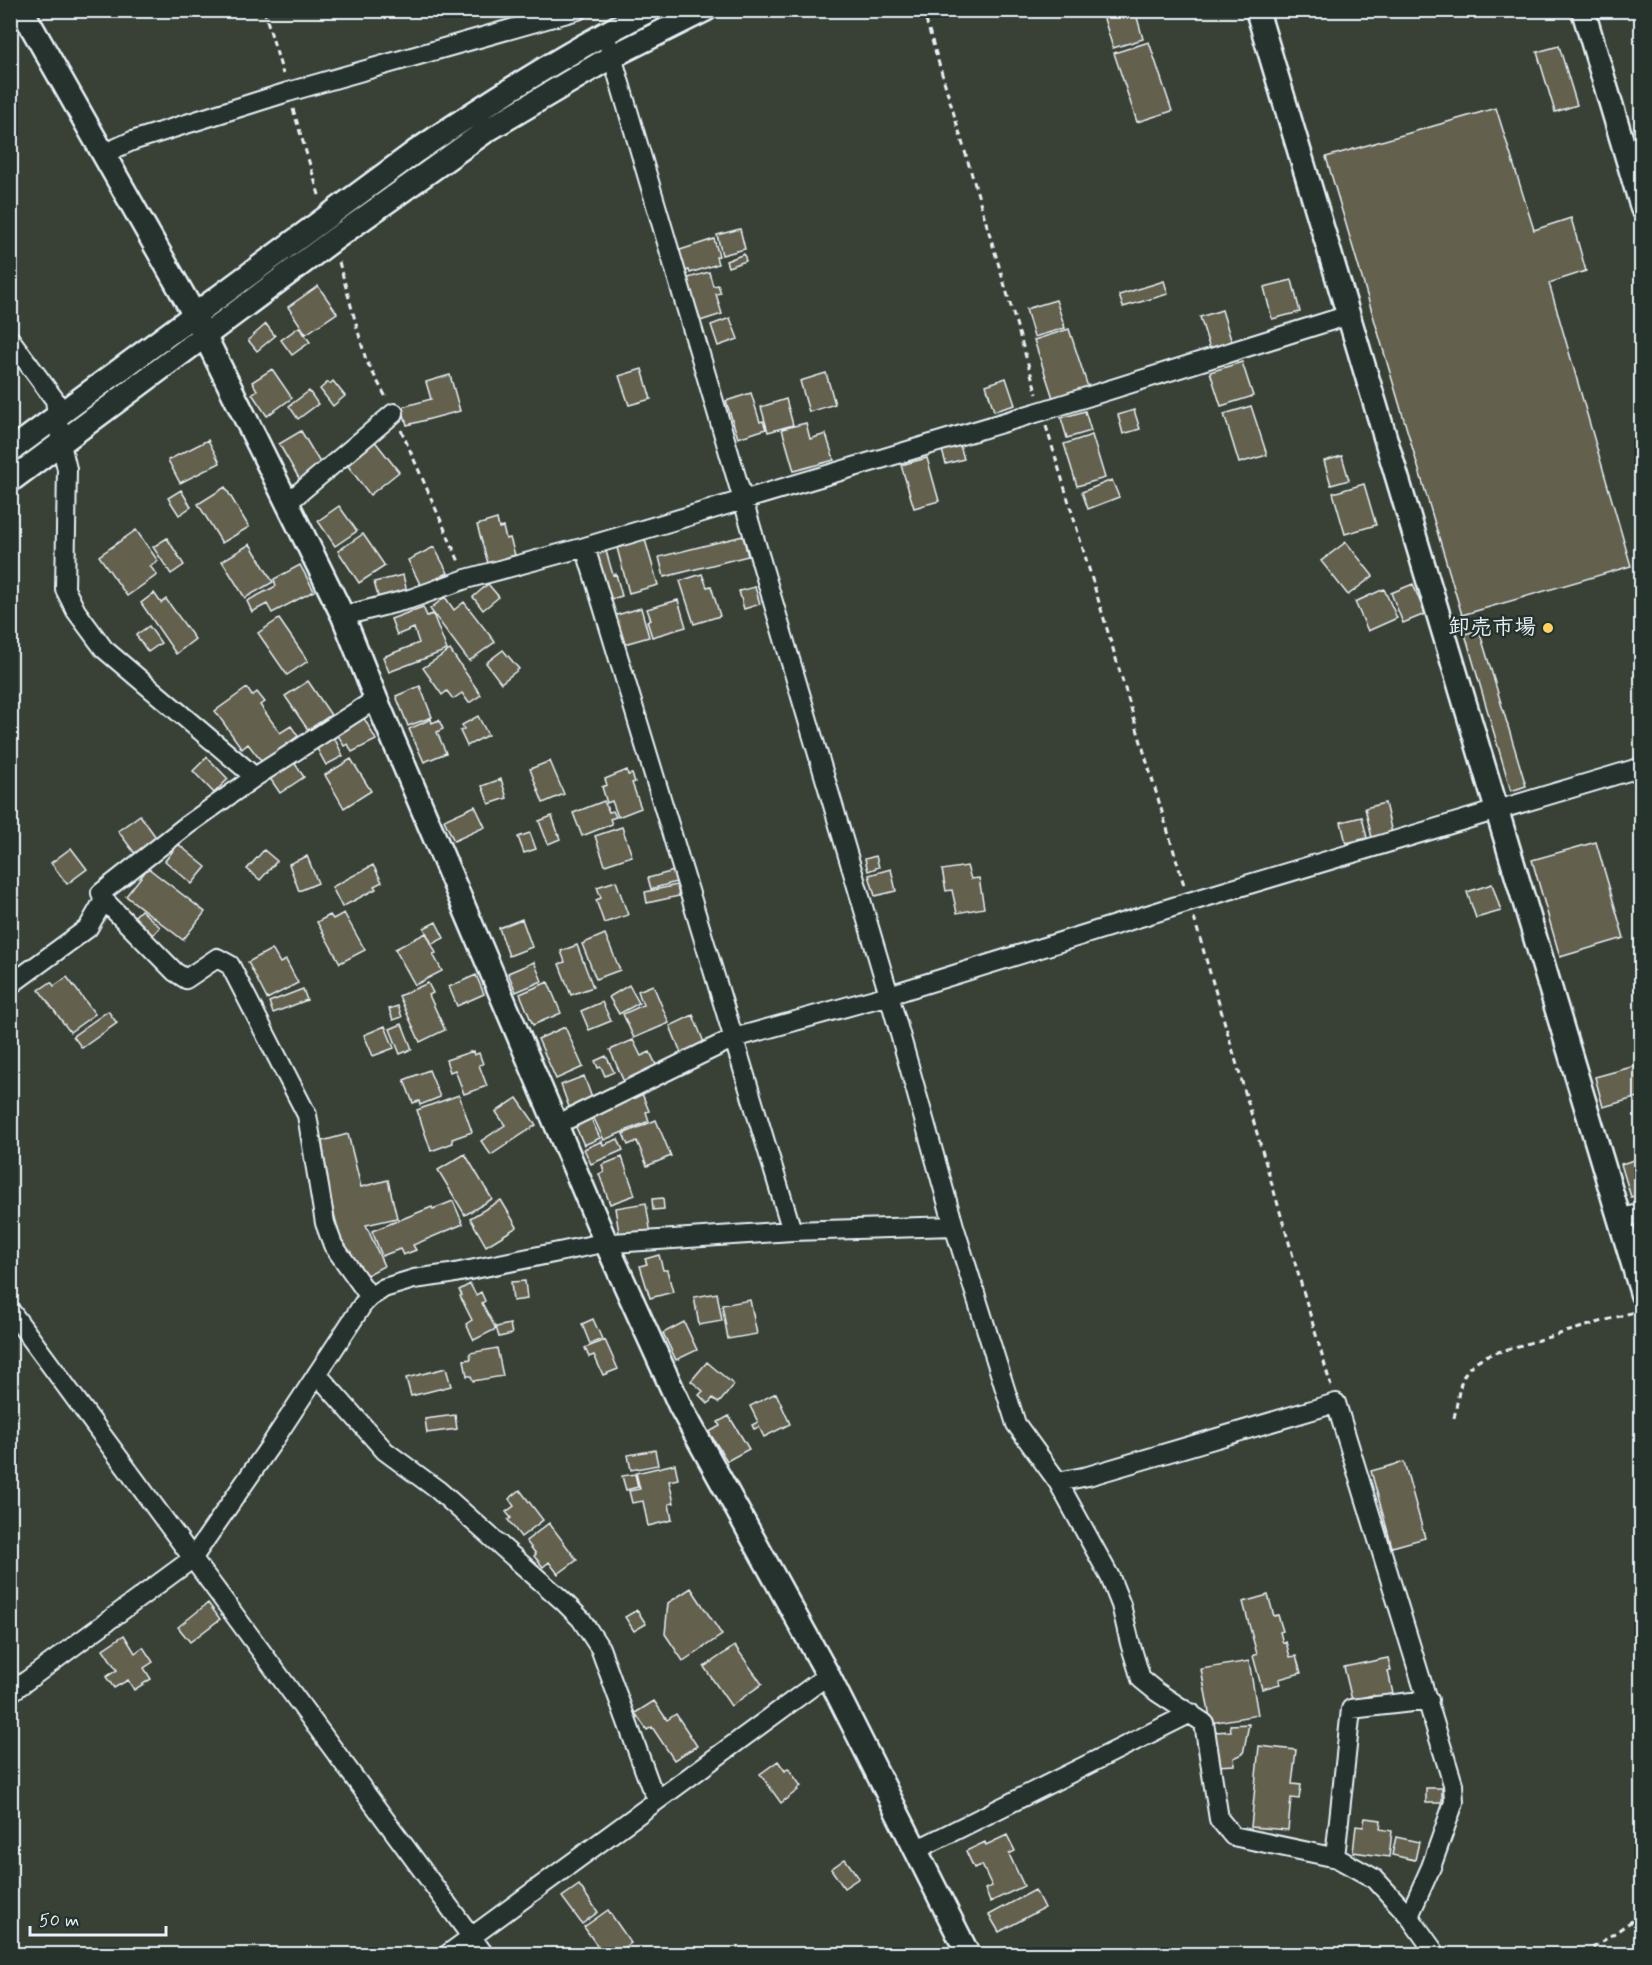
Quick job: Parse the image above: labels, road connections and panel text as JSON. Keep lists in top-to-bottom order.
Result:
{
  "places": ["卸売市場"],
  "scale_bar": "50 m"
}
